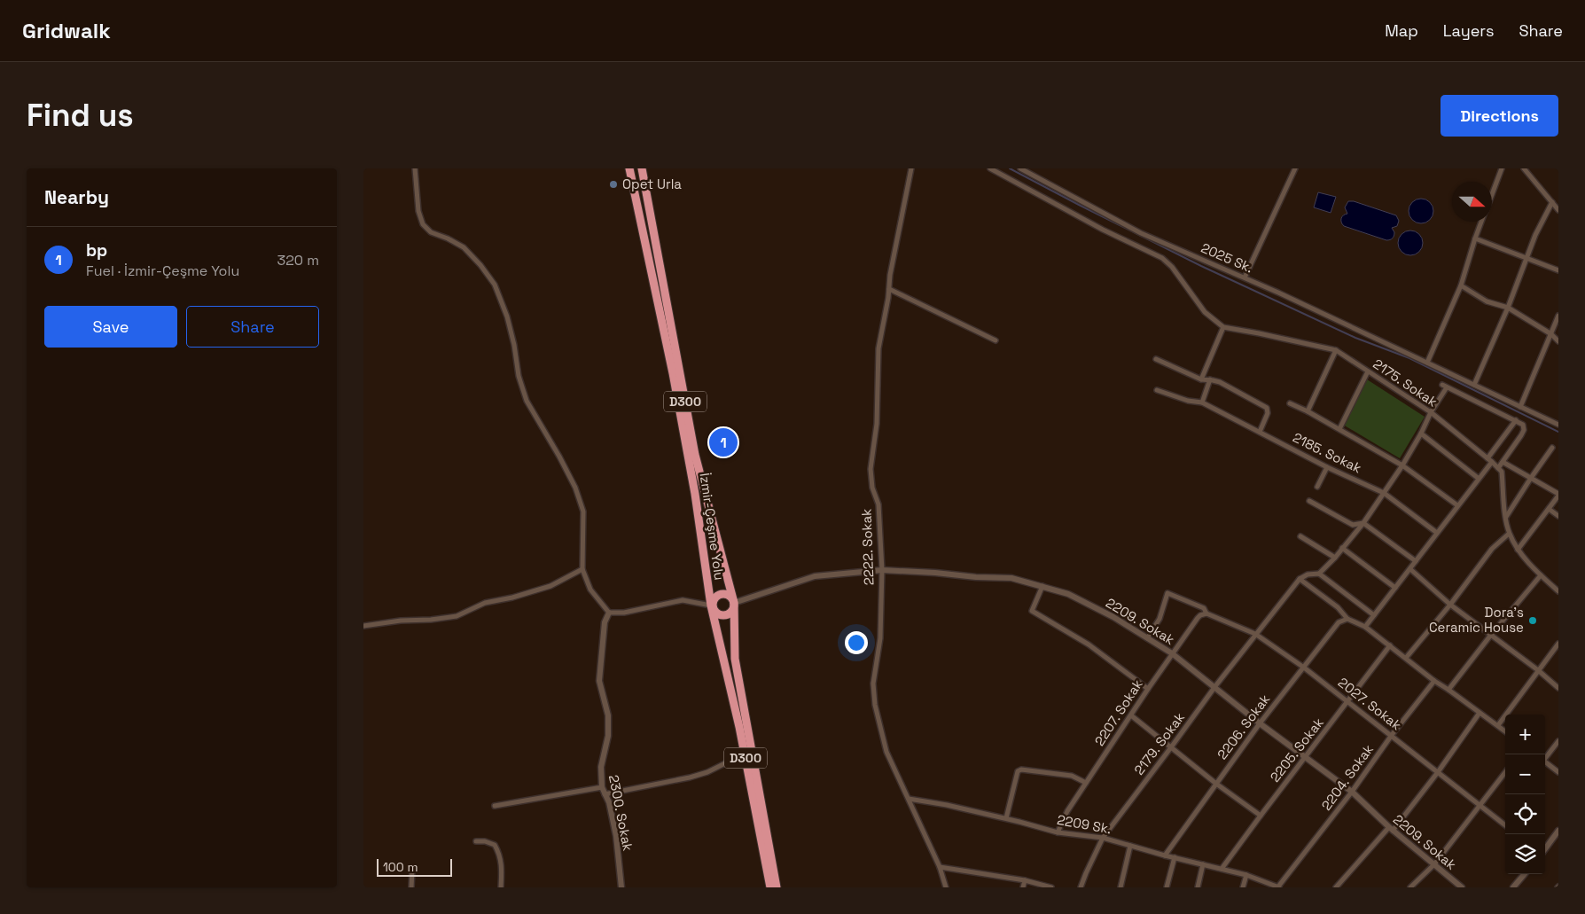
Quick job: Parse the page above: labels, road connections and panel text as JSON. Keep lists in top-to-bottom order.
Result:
{
  "streets": {
    "highway": ["D300", "İzmir-Çeşme Yolu"],
    "street": [
      "2025 Sk.",
      "2175. Sokak",
      "2185. Sokak",
      "2222. Sokak",
      "2209. Sokak",
      "2027. Sokak",
      "2207. Sokak",
      "2206. Sokak",
      "2179. Sokak",
      "2205. Sokak",
      "2204. Sokak",
      "2300. Sokak",
      "2209 Sk."
    ]
  },
  "crossings": [
    ["İzmir-Çeşme Yolu", "2209. Sokak"],
    ["2222. Sokak", "2209. Sokak"],
    ["2222. Sokak", "2209 Sk."],
    ["2209. Sokak", "2027. Sokak"],
    ["2209. Sokak", "2207. Sokak"],
    ["2209. Sokak", "2206. Sokak"],
    ["2209. Sokak", "2179. Sokak"],
    ["2209. Sokak", "2205. Sokak"],
    ["2209. Sokak", "2204. Sokak"],
    ["2027. Sokak", "2207. Sokak"],
    ["2027. Sokak", "2206. Sokak"],
    ["2027. Sokak", "2179. Sokak"],
    ["2027. Sokak", "2205. Sokak"],
    ["2027. Sokak", "2204. Sokak"],
    ["2207. Sokak", "2209 Sk."],
    ["2206. Sokak", "2209 Sk."],
    ["2179. Sokak", "2209 Sk."],
    ["2205. Sokak", "2209 Sk."],
    ["2204. Sokak", "2209 Sk."]
  ],
  "places": ["Opet Urla", "Dora's Ceramic House"],
  "scale_bar": "100 m",
  "north": "right",
  "page": {
    "header": "Gridwalk",
    "nav": ["Map", "Layers", "Share"],
    "buttons": [
      "Directions",
      ["Save", "Share"]
    ],
    "title": "Find us",
    "heading": "Nearby",
    "list": [
      {
        "mark": "1",
        "name": "bp",
        "note": "Fuel · İzmir-Çeşme Yolu",
        "value": "320 m"
      }
    ],
    "pins": "1",
    "map_buttons": ["+", "−"],
    "scale": "100 m"
  }
}
